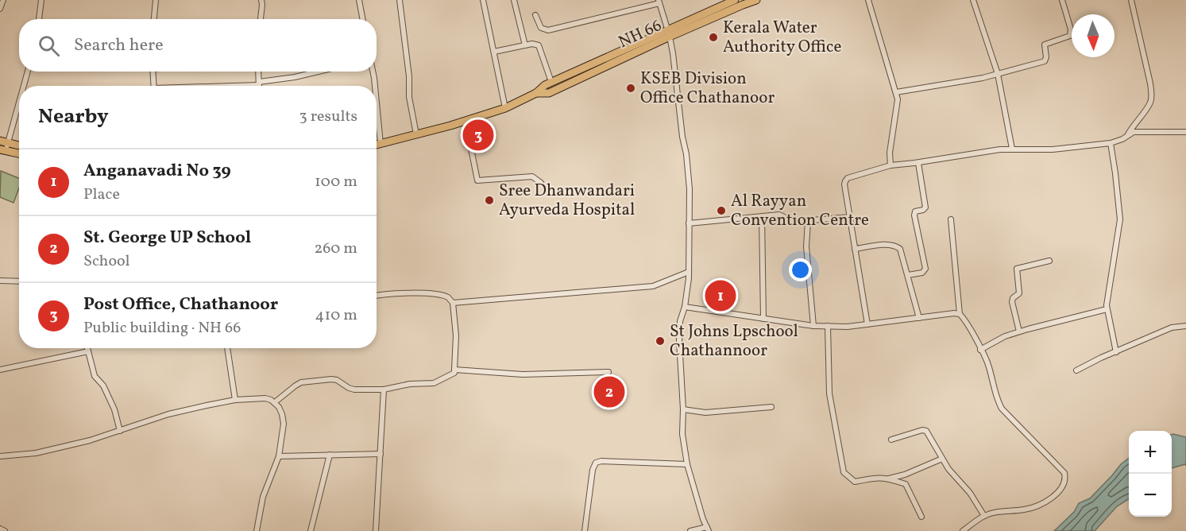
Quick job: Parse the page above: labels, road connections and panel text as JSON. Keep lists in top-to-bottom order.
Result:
{
  "streets": {
    "highway": ["NH 66"]
  },
  "places": [
    "Kerala Water Authority Office",
    "KSEB Division Office Chathanoor",
    "Sree Dhanwandari Ayurveda Hospital",
    "Al Rayyan Convention Centre",
    "St Johns Lpschool Chathannoor"
  ],
  "north": "bottom",
  "page": {
    "search": "Search here",
    "heading": ["Nearby", "3 results"],
    "pins": ["3", "1", "2"],
    "list": [
      {
        "mark": "1",
        "name": "Anganavadi No 39",
        "note": "Place",
        "value": "100 m"
      },
      {
        "mark": "2",
        "name": "St. George UP School",
        "note": "School",
        "value": "260 m"
      },
      {
        "mark": "3",
        "name": "Post Office, Chathanoor",
        "note": "Public building · NH 66",
        "value": "410 m"
      }
    ],
    "map_buttons": ["+", "−"]
  }
}
